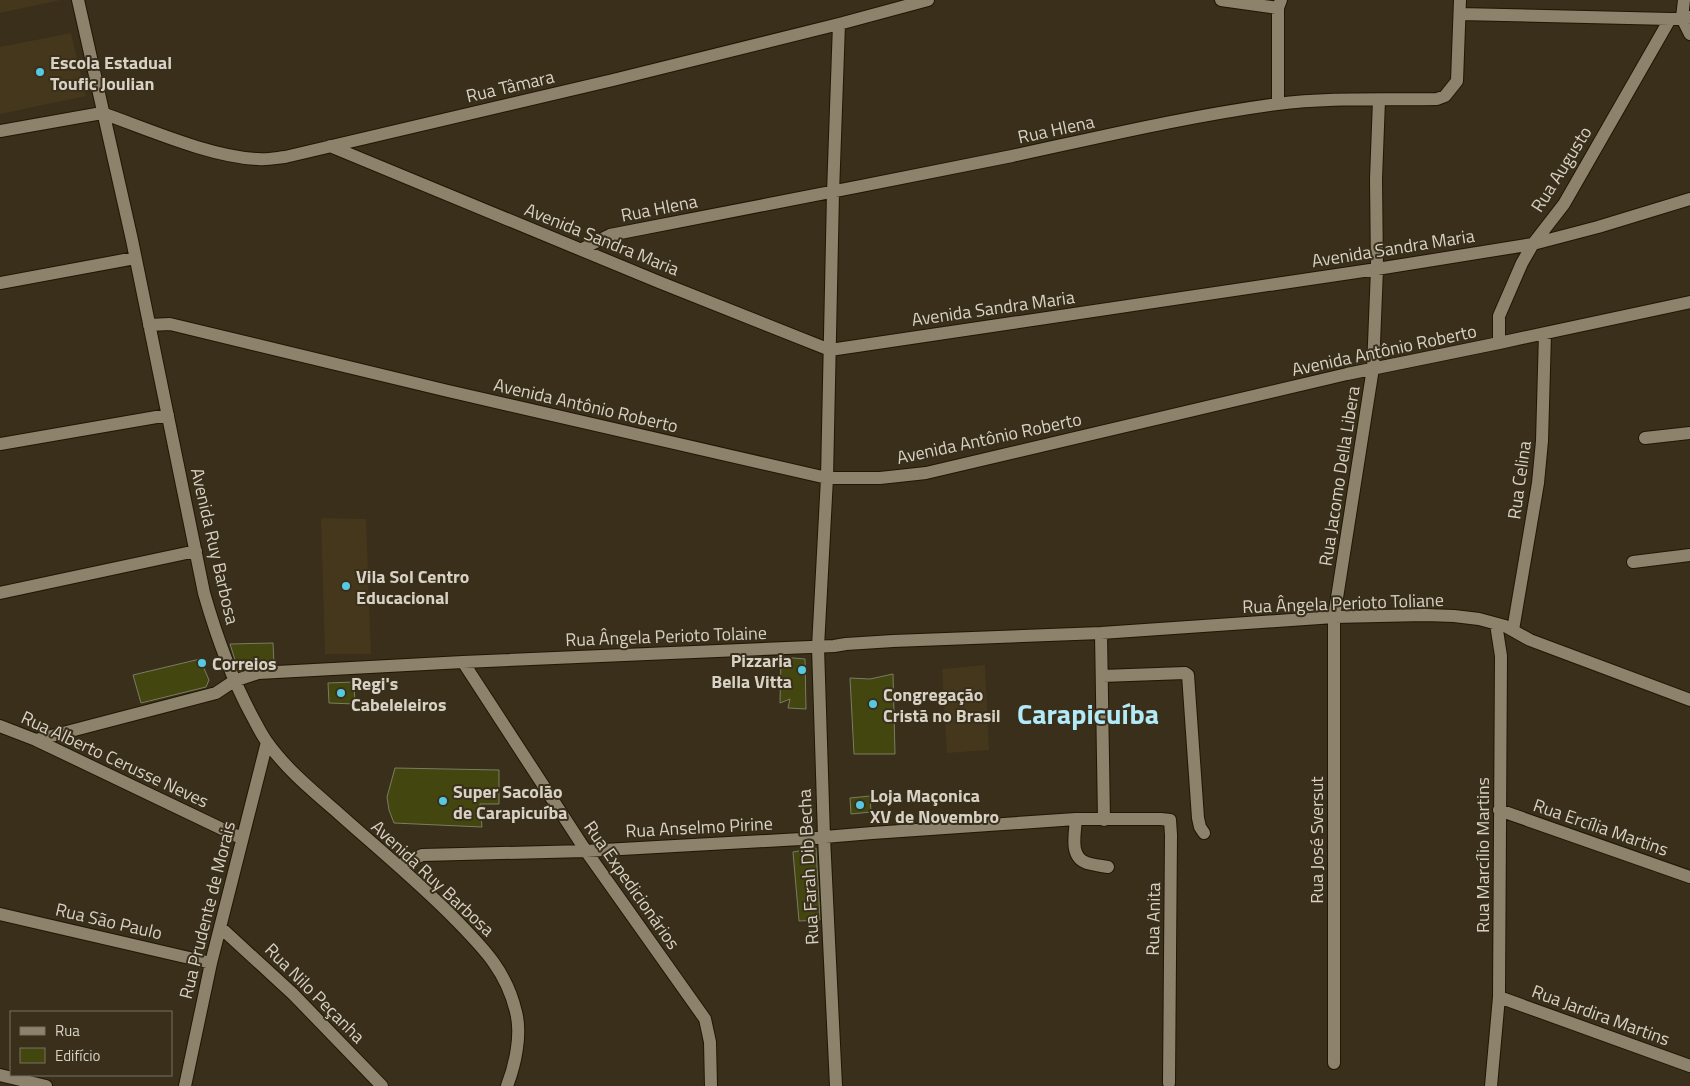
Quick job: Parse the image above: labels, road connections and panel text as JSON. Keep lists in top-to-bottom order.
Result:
{
  "streets": {
    "street": [
      "Rua Tâmara",
      "Rua Hlena",
      "Rua Augusto",
      "Avenida Sandra Maria",
      "Avenida Antônio Roberto",
      "Rua Jacomo Della Libera",
      "Rua Celina",
      "Avenida Ruy Barbosa",
      "Rua Ângela Perioto Toliane",
      "Rua Ângela Perioto Tolaine",
      "Rua Alberto Cerusse Neves",
      "Rua Anselmo Pirine",
      "Rua Ercília Martins",
      "Rua José Sversut",
      "Rua Marcílio Martins",
      "Rua Farah Dib Becha",
      "Rua Expedicionários",
      "Rua Prudente de Morais",
      "Rua Anita",
      "Rua São Paulo",
      "Rua Nilo Peçanha",
      "Rua Jardira Martins"
    ]
  },
  "crossings": [
    ["Rua Tâmara", "Avenida Sandra Maria"],
    ["Rua Tâmara", "Avenida Ruy Barbosa"],
    ["Rua Tâmara", "Rua Farah Dib Becha"],
    ["Rua Hlena", "Avenida Sandra Maria"],
    ["Rua Hlena", "Rua Jacomo Della Libera"],
    ["Rua Hlena", "Rua Farah Dib Becha"],
    ["Rua Augusto", "Avenida Sandra Maria"],
    ["Rua Augusto", "Avenida Antônio Roberto"],
    ["Avenida Sandra Maria", "Rua Jacomo Della Libera"],
    ["Avenida Sandra Maria", "Rua Farah Dib Becha"],
    ["Avenida Antônio Roberto", "Rua Jacomo Della Libera"],
    ["Avenida Antônio Roberto", "Rua Celina"],
    ["Avenida Antônio Roberto", "Avenida Ruy Barbosa"],
    ["Avenida Antônio Roberto", "Rua Farah Dib Becha"],
    ["Rua Jacomo Della Libera", "Rua Ângela Perioto Toliane"],
    ["Rua Jacomo Della Libera", "Rua José Sversut"],
    ["Rua Celina", "Rua Ângela Perioto Toliane"],
    ["Avenida Ruy Barbosa", "Rua Ângela Perioto Tolaine"],
    ["Avenida Ruy Barbosa", "Rua Anselmo Pirine"],
    ["Avenida Ruy Barbosa", "Rua Prudente de Morais"],
    ["Rua Ângela Perioto Toliane", "Rua Ângela Perioto Tolaine"],
    ["Rua Ângela Perioto Toliane", "Rua José Sversut"],
    ["Rua Ângela Perioto Toliane", "Rua Marcílio Martins"],
    ["Rua Ângela Perioto Tolaine", "Rua Alberto Cerusse Neves"],
    ["Rua Ângela Perioto Tolaine", "Rua Farah Dib Becha"],
    ["Rua Ângela Perioto Tolaine", "Rua Expedicionários"],
    ["Rua Alberto Cerusse Neves", "Rua Prudente de Morais"],
    ["Rua Anselmo Pirine", "Rua Farah Dib Becha"],
    ["Rua Anselmo Pirine", "Rua Expedicionários"],
    ["Rua Anselmo Pirine", "Rua Anita"],
    ["Rua Ercília Martins", "Rua Marcílio Martins"],
    ["Rua Marcílio Martins", "Rua Jardira Martins"],
    ["Rua Prudente de Morais", "Rua São Paulo"],
    ["Rua Prudente de Morais", "Rua Nilo Peçanha"]
  ],
  "districts": ["Carapicuíba"],
  "places": [
    "Escola Estadual Toufic Joulian",
    "Vila Sol Centro Educacional",
    "Correios",
    "Pizzaria Bella Vitta",
    "Regi's Cabeleleiros",
    "Congregação Cristã no Brasil",
    "Super Sacolão de Carapicuíba",
    "Loja Maçonica XV de Novembro"
  ],
  "legend": ["Rua", "Edifício"]
}
